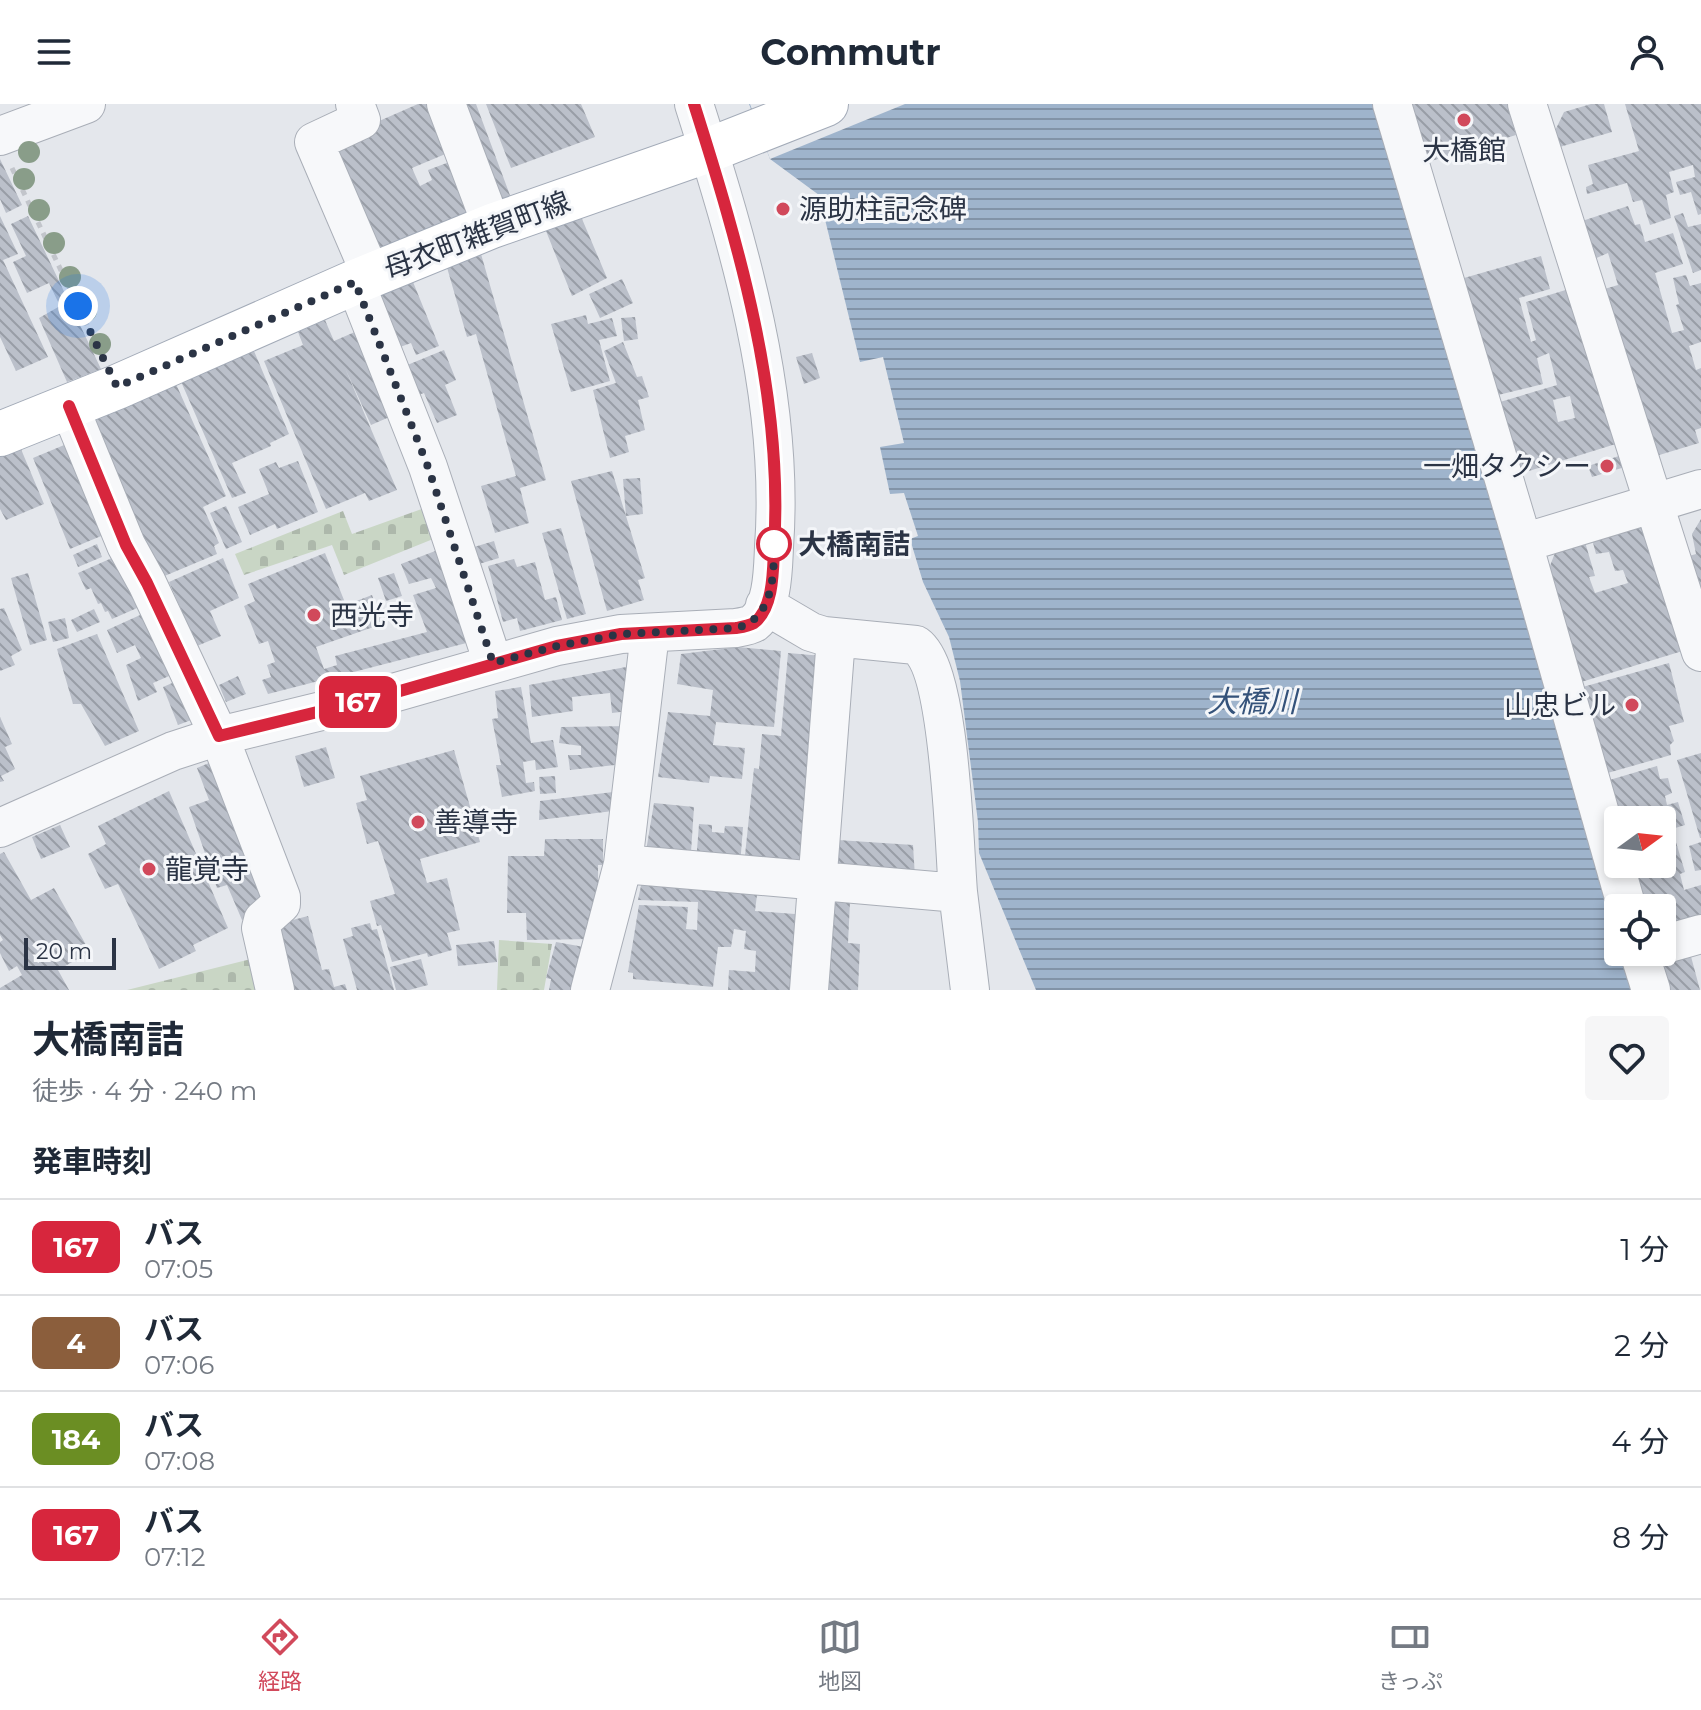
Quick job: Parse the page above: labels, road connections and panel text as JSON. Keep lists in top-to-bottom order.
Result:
{
  "streets": {
    "main road": ["母衣町雑賀町線"]
  },
  "water": ["大橋川"],
  "places": [
    "大橋館",
    "源助柱記念碑",
    "一畑タクシー",
    "大橋南詰",
    "西光寺",
    "山忠ビル",
    "善導寺",
    "龍覚寺"
  ],
  "lines": ["bus line 167"],
  "scale_bar": "20 m",
  "north": "right",
  "page": {
    "header": "Commutr",
    "on_map": "167",
    "scale": "20 m",
    "heading": [
      ["大橋南詰", "徒歩 · 4 分 · 240 m"],
      "発車時刻"
    ],
    "list": [
      {
        "mark": "167",
        "name": "バス",
        "note": "07:05",
        "value": "1 分"
      },
      {
        "mark": "4",
        "name": "バス",
        "note": "07:06",
        "value": "2 分"
      },
      {
        "mark": "184",
        "name": "バス",
        "note": "07:08",
        "value": "4 分"
      },
      {
        "mark": "167",
        "name": "バス",
        "note": "07:12",
        "value": "8 分"
      }
    ],
    "tabs": ["経路", "地図", "きっぷ"]
  }
}
